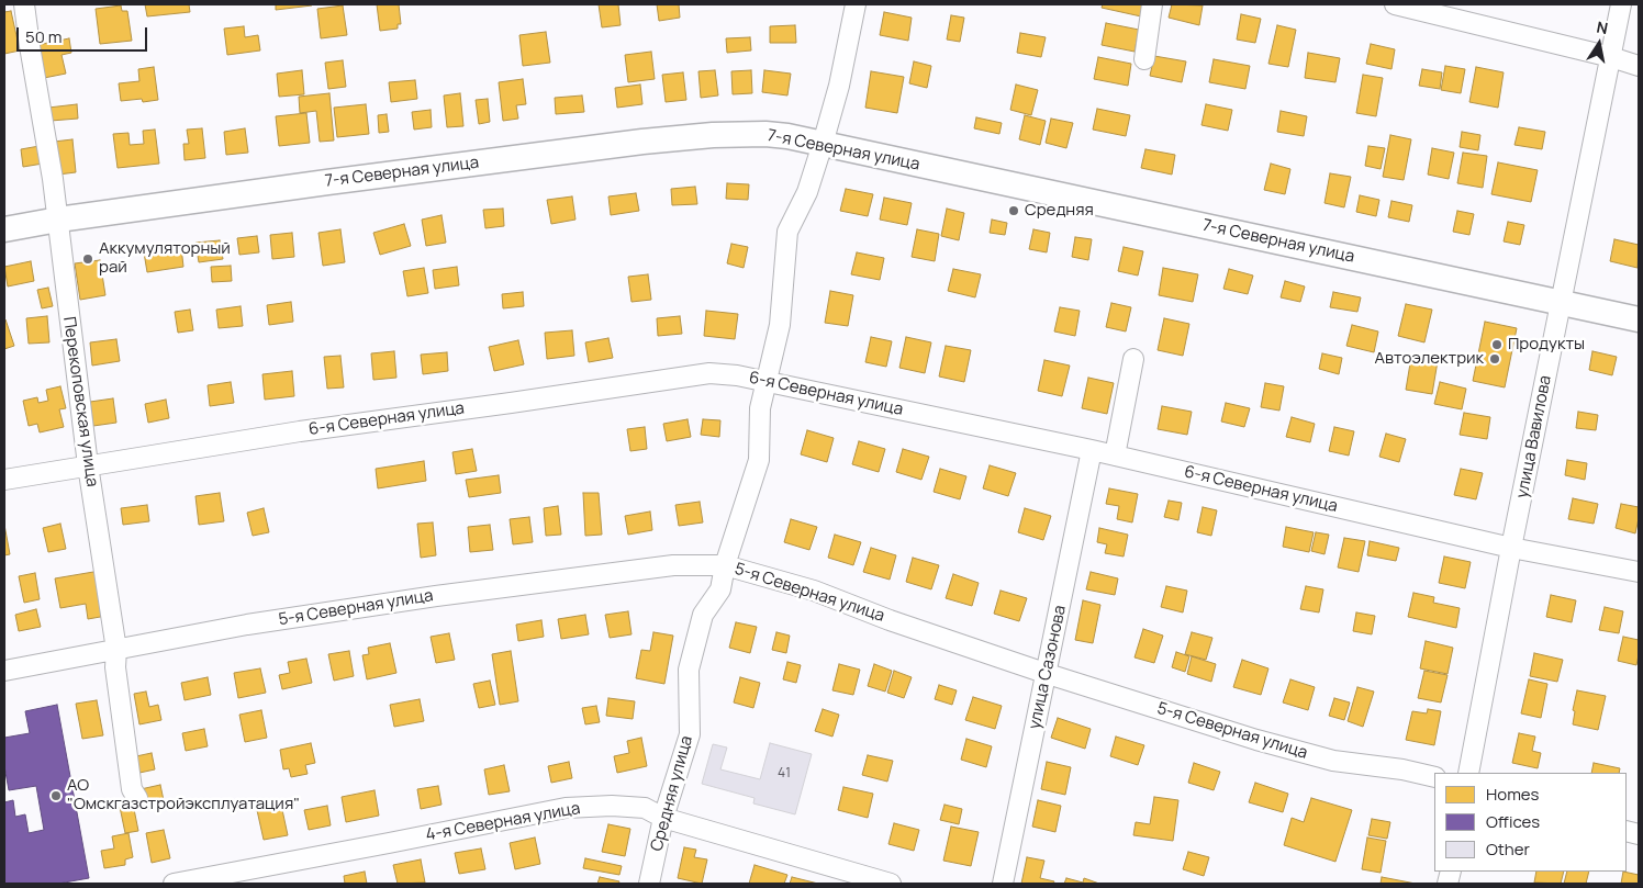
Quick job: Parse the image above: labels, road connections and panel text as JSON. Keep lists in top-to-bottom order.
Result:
{
  "streets": {
    "main road": ["7-я Северная улица"],
    "street": [
      "6-я Северная улица",
      "Перекоповская улица",
      "улица Вавилова",
      "5-я Северная улица",
      "улица Сазонова",
      "Средняя улица",
      "4-я Северная улица"
    ]
  },
  "crossings": [
    ["7-я Северная улица", "Перекоповская улица"],
    ["7-я Северная улица", "улица Вавилова"],
    ["7-я Северная улица", "Средняя улица"],
    ["6-я Северная улица", "Перекоповская улица"],
    ["6-я Северная улица", "улица Вавилова"],
    ["6-я Северная улица", "улица Сазонова"],
    ["6-я Северная улица", "Средняя улица"],
    ["Перекоповская улица", "5-я Северная улица"],
    ["5-я Северная улица", "улица Сазонова"],
    ["5-я Северная улица", "Средняя улица"],
    ["Средняя улица", "4-я Северная улица"]
  ],
  "places": [
    "Средняя",
    "Аккумуляторный рай",
    "Продукты",
    "Автоэлектрик",
    "АО \"Омскгазстройэксплуатация\""
  ],
  "house_numbers": ["41"],
  "legend": ["Homes", "Offices", "Other"],
  "scale_bar": "50 m",
  "north": "top"
}
